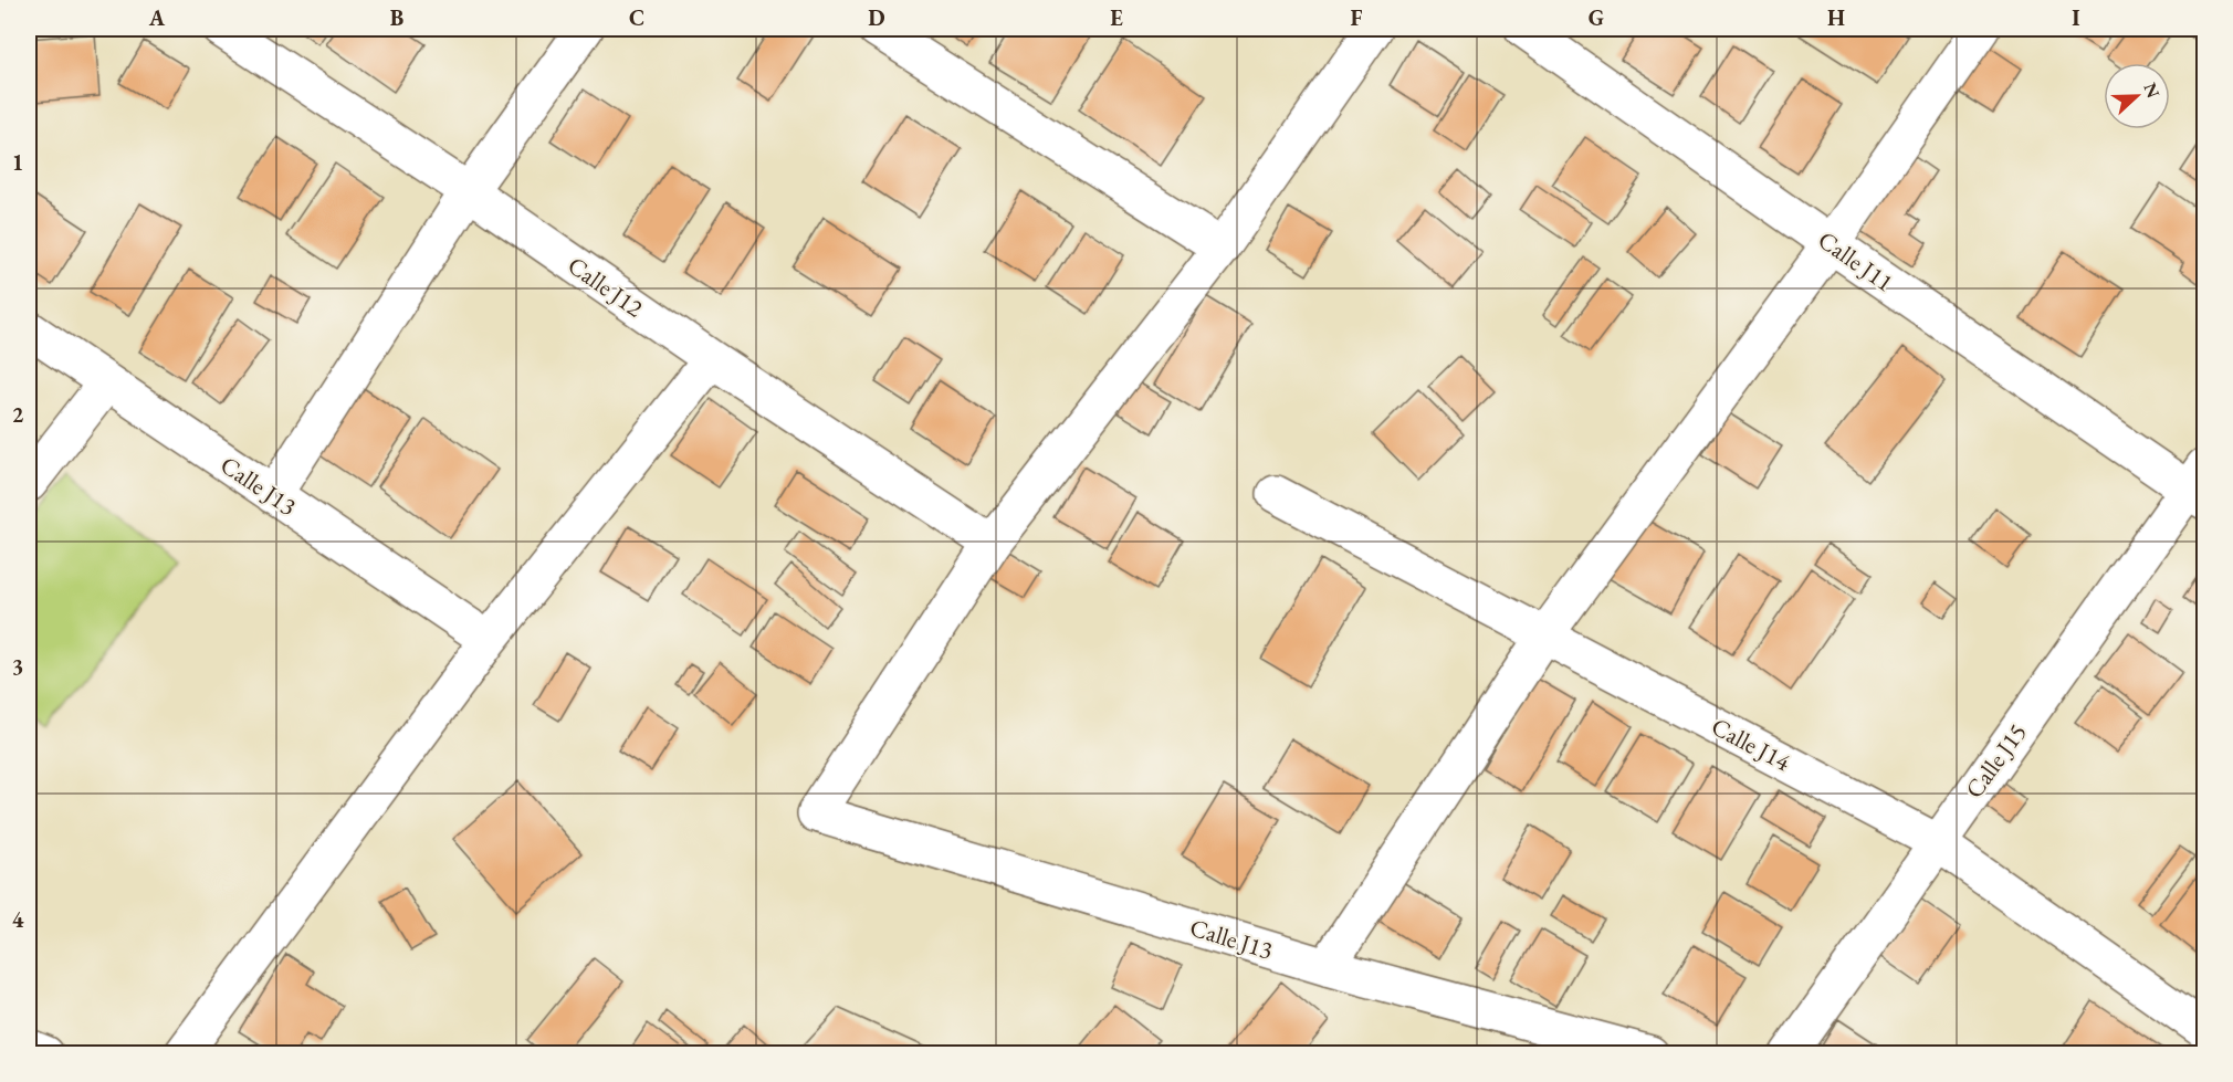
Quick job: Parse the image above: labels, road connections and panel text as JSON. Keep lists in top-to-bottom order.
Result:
{
  "streets": {
    "street": [
      "Calle J11",
      "Calle J12",
      "Calle J13",
      "Calle J14",
      "Calle J15"
    ]
  },
  "crossings": [
    ["Calle J11", "Calle J15"],
    ["Calle J12", "Calle J13"],
    ["Calle J14", "Calle J15"]
  ],
  "north": "right",
  "grid": {
    "columns": [
      "A",
      "B",
      "C",
      "D",
      "E",
      "F",
      "G",
      "H",
      "I"
    ],
    "rows": [
      "1",
      "2",
      "3",
      "4"
    ]
  }
}
